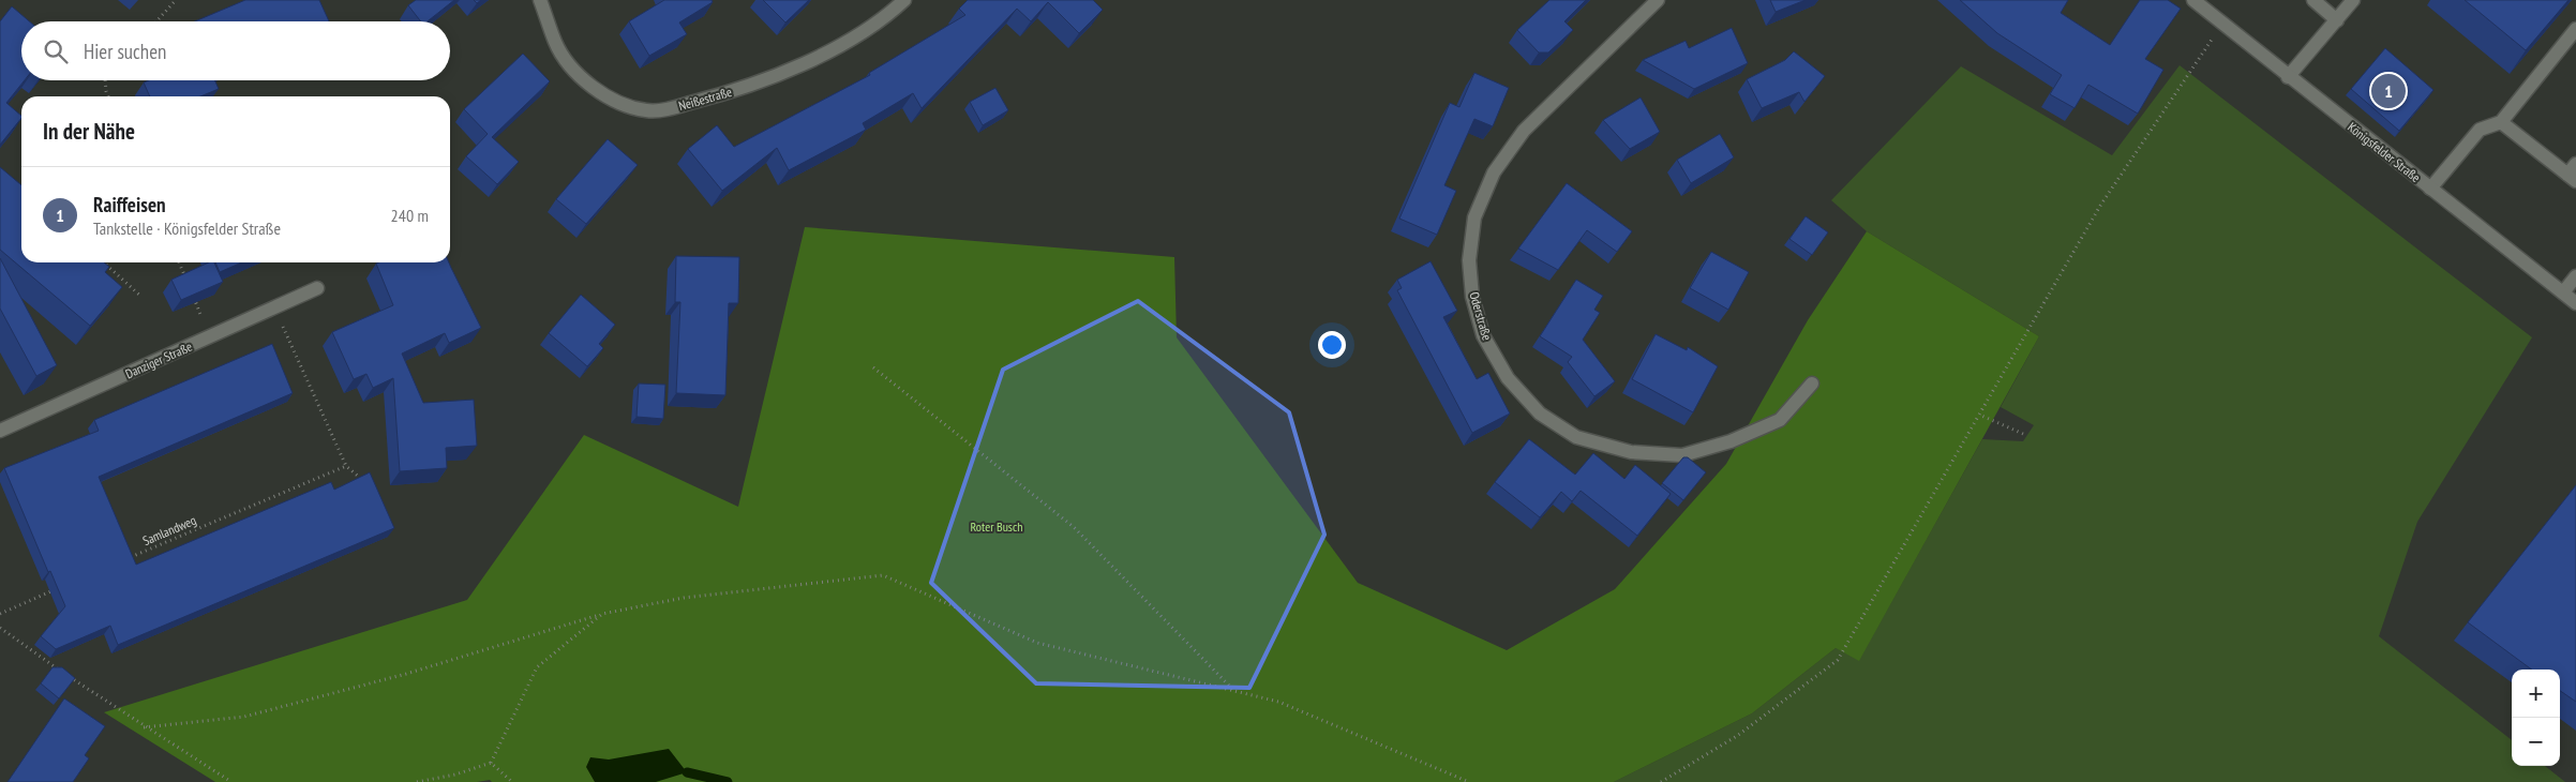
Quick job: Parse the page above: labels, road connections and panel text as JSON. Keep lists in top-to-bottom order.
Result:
{
  "streets": {
    "street": [
      "Neißestraße",
      "Königsfelder Straße",
      "Oderstraße",
      "Danziger Straße"
    ],
    "path": ["Samlandweg"]
  },
  "parks": ["Roter Busch"],
  "page": {
    "search": "Hier suchen",
    "pins": "1",
    "heading": "In der Nähe",
    "list": [
      {
        "mark": "1",
        "name": "Raiffeisen",
        "note": "Tankstelle · Königsfelder Straße",
        "value": "240 m"
      }
    ],
    "map_buttons": ["+", "−"]
  }
}
